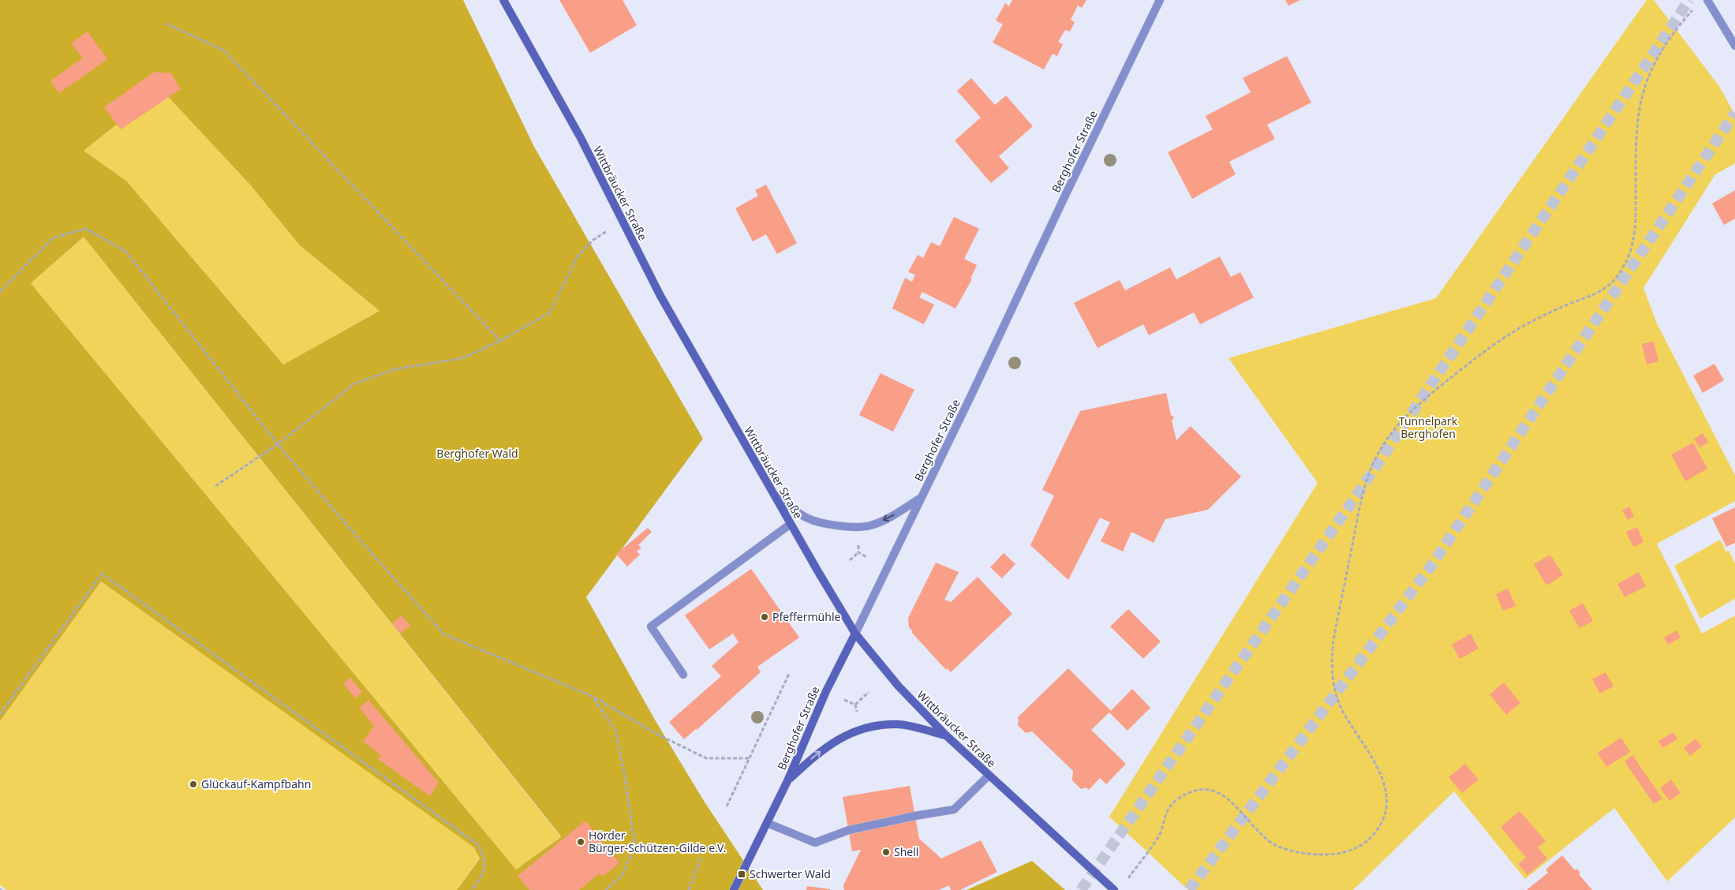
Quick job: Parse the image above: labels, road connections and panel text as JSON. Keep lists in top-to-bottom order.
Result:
{
  "streets": {
    "main road": ["Berghofer Straße", "Wittbräucker Straße"]
  },
  "crossings": [
    ["Berghofer Straße", "Wittbräucker Straße"]
  ],
  "parks": ["Tunnelpark Berghofen", "Berghofer Wald"],
  "places": {
    "other": [
      "Pfeffermühle",
      "Glückauf-Kampfbahn",
      "Hörder Bürger-Schützen-Gilde e.V.",
      "Shell"
    ],
    "transit": ["Schwerter Wald"]
  }
}
